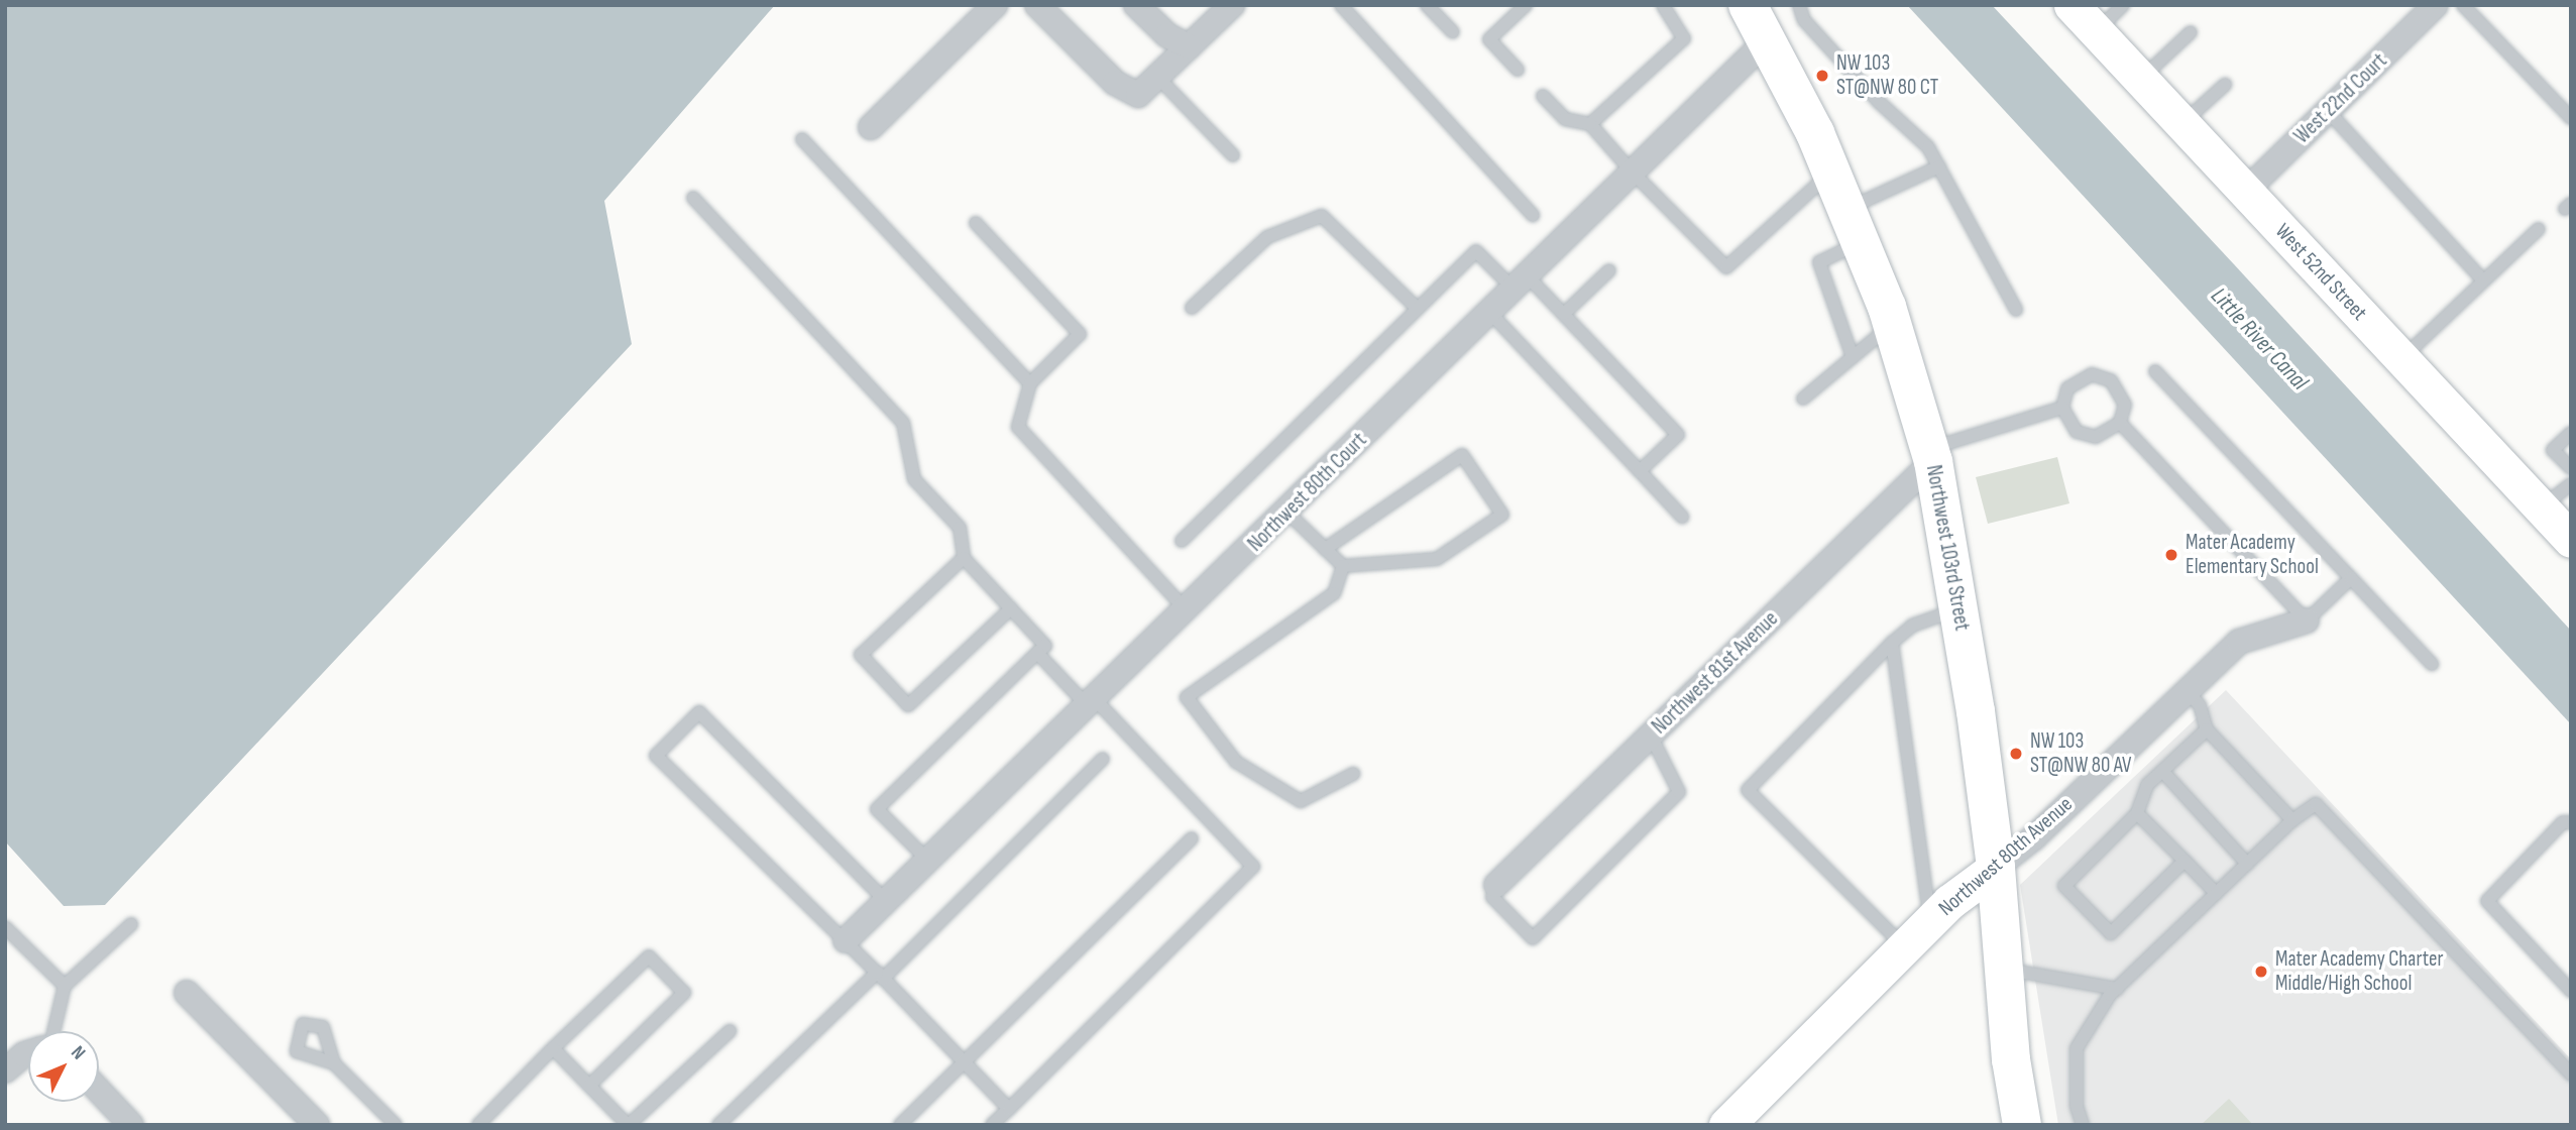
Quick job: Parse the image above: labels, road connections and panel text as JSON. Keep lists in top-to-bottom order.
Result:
{
  "streets": {
    "main road": ["Northwest 103rd Street"],
    "street": [
      "West 22nd Court",
      "West 52nd Street",
      "Northwest 80th Court",
      "Northwest 81st Avenue",
      "Northwest 80th Avenue"
    ]
  },
  "crossings": [
    ["West 22nd Court", "West 52nd Street"],
    ["Northwest 80th Court", "Northwest 103rd Street"],
    ["Northwest 103rd Street", "Northwest 81st Avenue"],
    ["Northwest 103rd Street", "Northwest 80th Avenue"]
  ],
  "water": ["Little River Canal"],
  "places": [
    "NW 103 ST@NW 80 CT",
    "Mater Academy Elementary School",
    "NW 103 ST@NW 80 AV",
    "Mater Academy Charter Middle/High School"
  ],
  "north": "top right"
}
